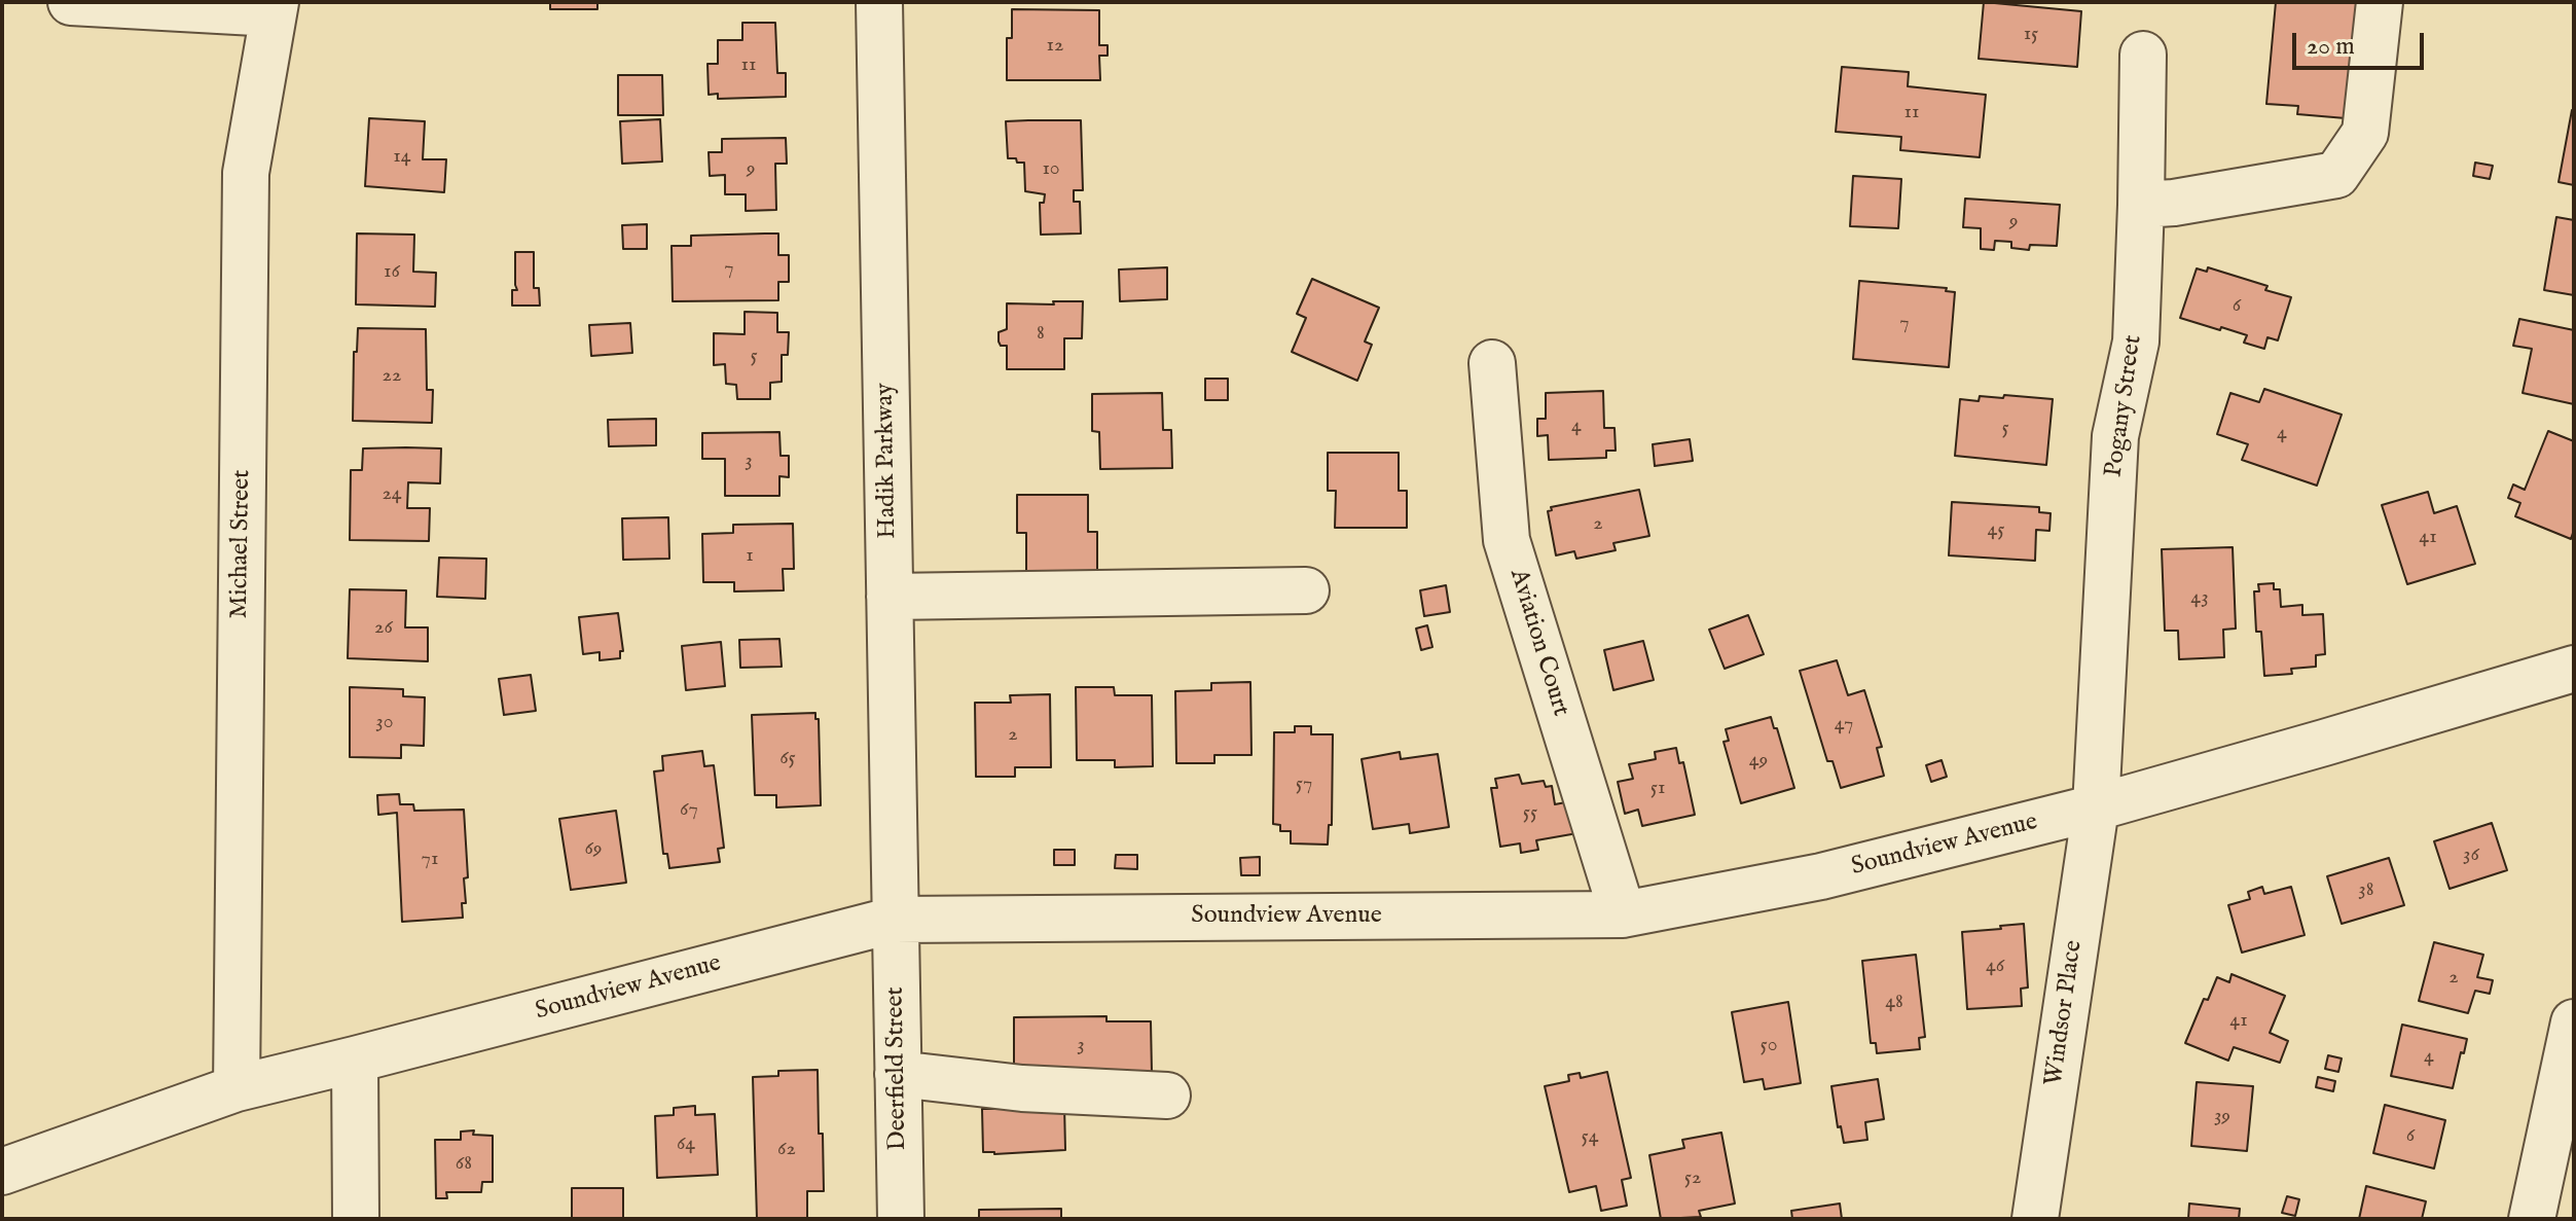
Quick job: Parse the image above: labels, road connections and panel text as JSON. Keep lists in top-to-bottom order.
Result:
{
  "streets": {
    "street": [
      "Pogany Street",
      "Hadik Parkway",
      "Michael Street",
      "Aviation Court",
      "Soundview Avenue",
      "Windsor Place",
      "Deerfield Street"
    ]
  },
  "crossings": [
    ["Pogany Street", "Soundview Avenue"],
    ["Pogany Street", "Windsor Place"],
    ["Hadik Parkway", "Soundview Avenue"],
    ["Hadik Parkway", "Deerfield Street"],
    ["Michael Street", "Soundview Avenue"],
    ["Aviation Court", "Soundview Avenue"],
    ["Soundview Avenue", "Windsor Place"],
    ["Soundview Avenue", "Deerfield Street"]
  ],
  "house_numbers": [
    "15",
    "12",
    "11",
    "11",
    "14",
    "9",
    "10",
    "9",
    "7",
    "16",
    "6",
    "7",
    "8",
    "5",
    "22",
    "4",
    "5",
    "4",
    "3",
    "24",
    "2",
    "45",
    "41",
    "1",
    "43",
    "26",
    "30",
    "47",
    "2",
    "65",
    "49",
    "57",
    "51",
    "67",
    "55",
    "69",
    "36",
    "71",
    "38",
    "46",
    "2",
    "48",
    "41",
    "3",
    "50",
    "4",
    "39",
    "6",
    "54",
    "64",
    "62",
    "68",
    "52"
  ],
  "scale_bar": "20 m"
}
